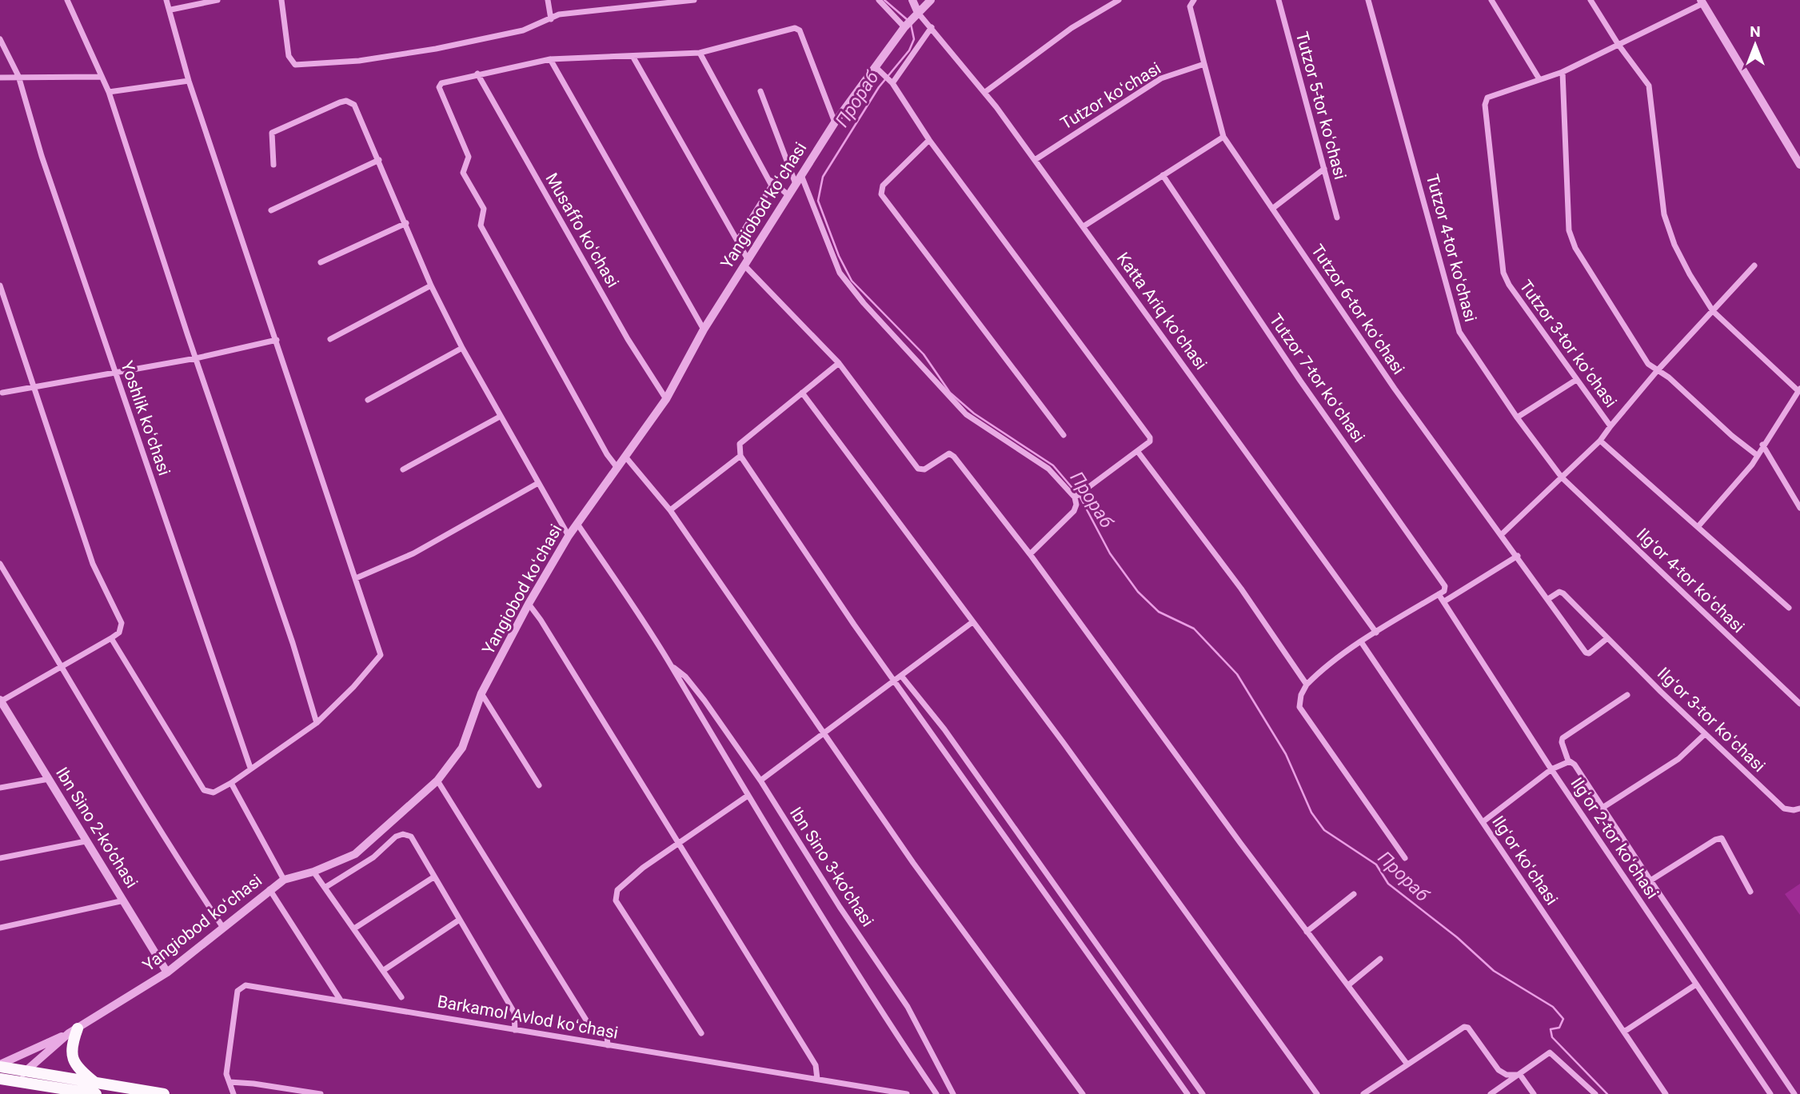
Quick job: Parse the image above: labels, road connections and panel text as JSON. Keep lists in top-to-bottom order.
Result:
{
  "streets": {
    "street": [
      "Tutzor koʻchasi",
      "Tutzor 5-tor koʻchasi",
      "Yangiobod koʻchasi",
      "Musaffo koʻchasi",
      "Tutzor 4-tor koʻchasi",
      "Tutzor 6-tor koʻchasi",
      "Katta Ariq koʻchasi",
      "Tutzor 3-tor koʻchasi",
      "Tutzor 7-tor koʻchasi",
      "Yoshlik koʻchasi",
      "Ilgʻor 4-tor koʻchasi",
      "Ilgʻor 3-tor koʻchasi",
      "Ibn Sino 2-koʼchasi",
      "Ilgʻor 2-tor koʻchasi",
      "Ilgʻor koʻchasi",
      "Ibn Sino 3-koʼchasi",
      "Barkamol Avlod koʻchasi"
    ]
  },
  "crossings": [
    ["Tutzor koʻchasi", "Tutzor 6-tor koʻchasi"],
    ["Tutzor koʻchasi", "Katta Ariq koʻchasi"],
    ["Yangiobod koʻchasi", "Musaffo koʻchasi"],
    ["Yangiobod koʻchasi", "Katta Ariq koʻchasi"],
    ["Yangiobod koʻchasi", "Ibn Sino 2-koʼchasi"],
    ["Yangiobod koʻchasi", "Ibn Sino 3-koʼchasi"],
    ["Tutzor 4-tor koʻchasi", "Tutzor 3-tor koʻchasi"],
    ["Tutzor 4-tor koʻchasi", "Ilgʻor 4-tor koʻchasi"],
    ["Tutzor 6-tor koʻchasi", "Tutzor 3-tor koʻchasi"],
    ["Tutzor 3-tor koʻchasi", "Ilgʻor 4-tor koʻchasi"],
    ["Tutzor 7-tor koʻchasi", "Ilgʻor 2-tor koʻchasi"]
  ],
  "water": ["Прораб"],
  "north": "top"
}
